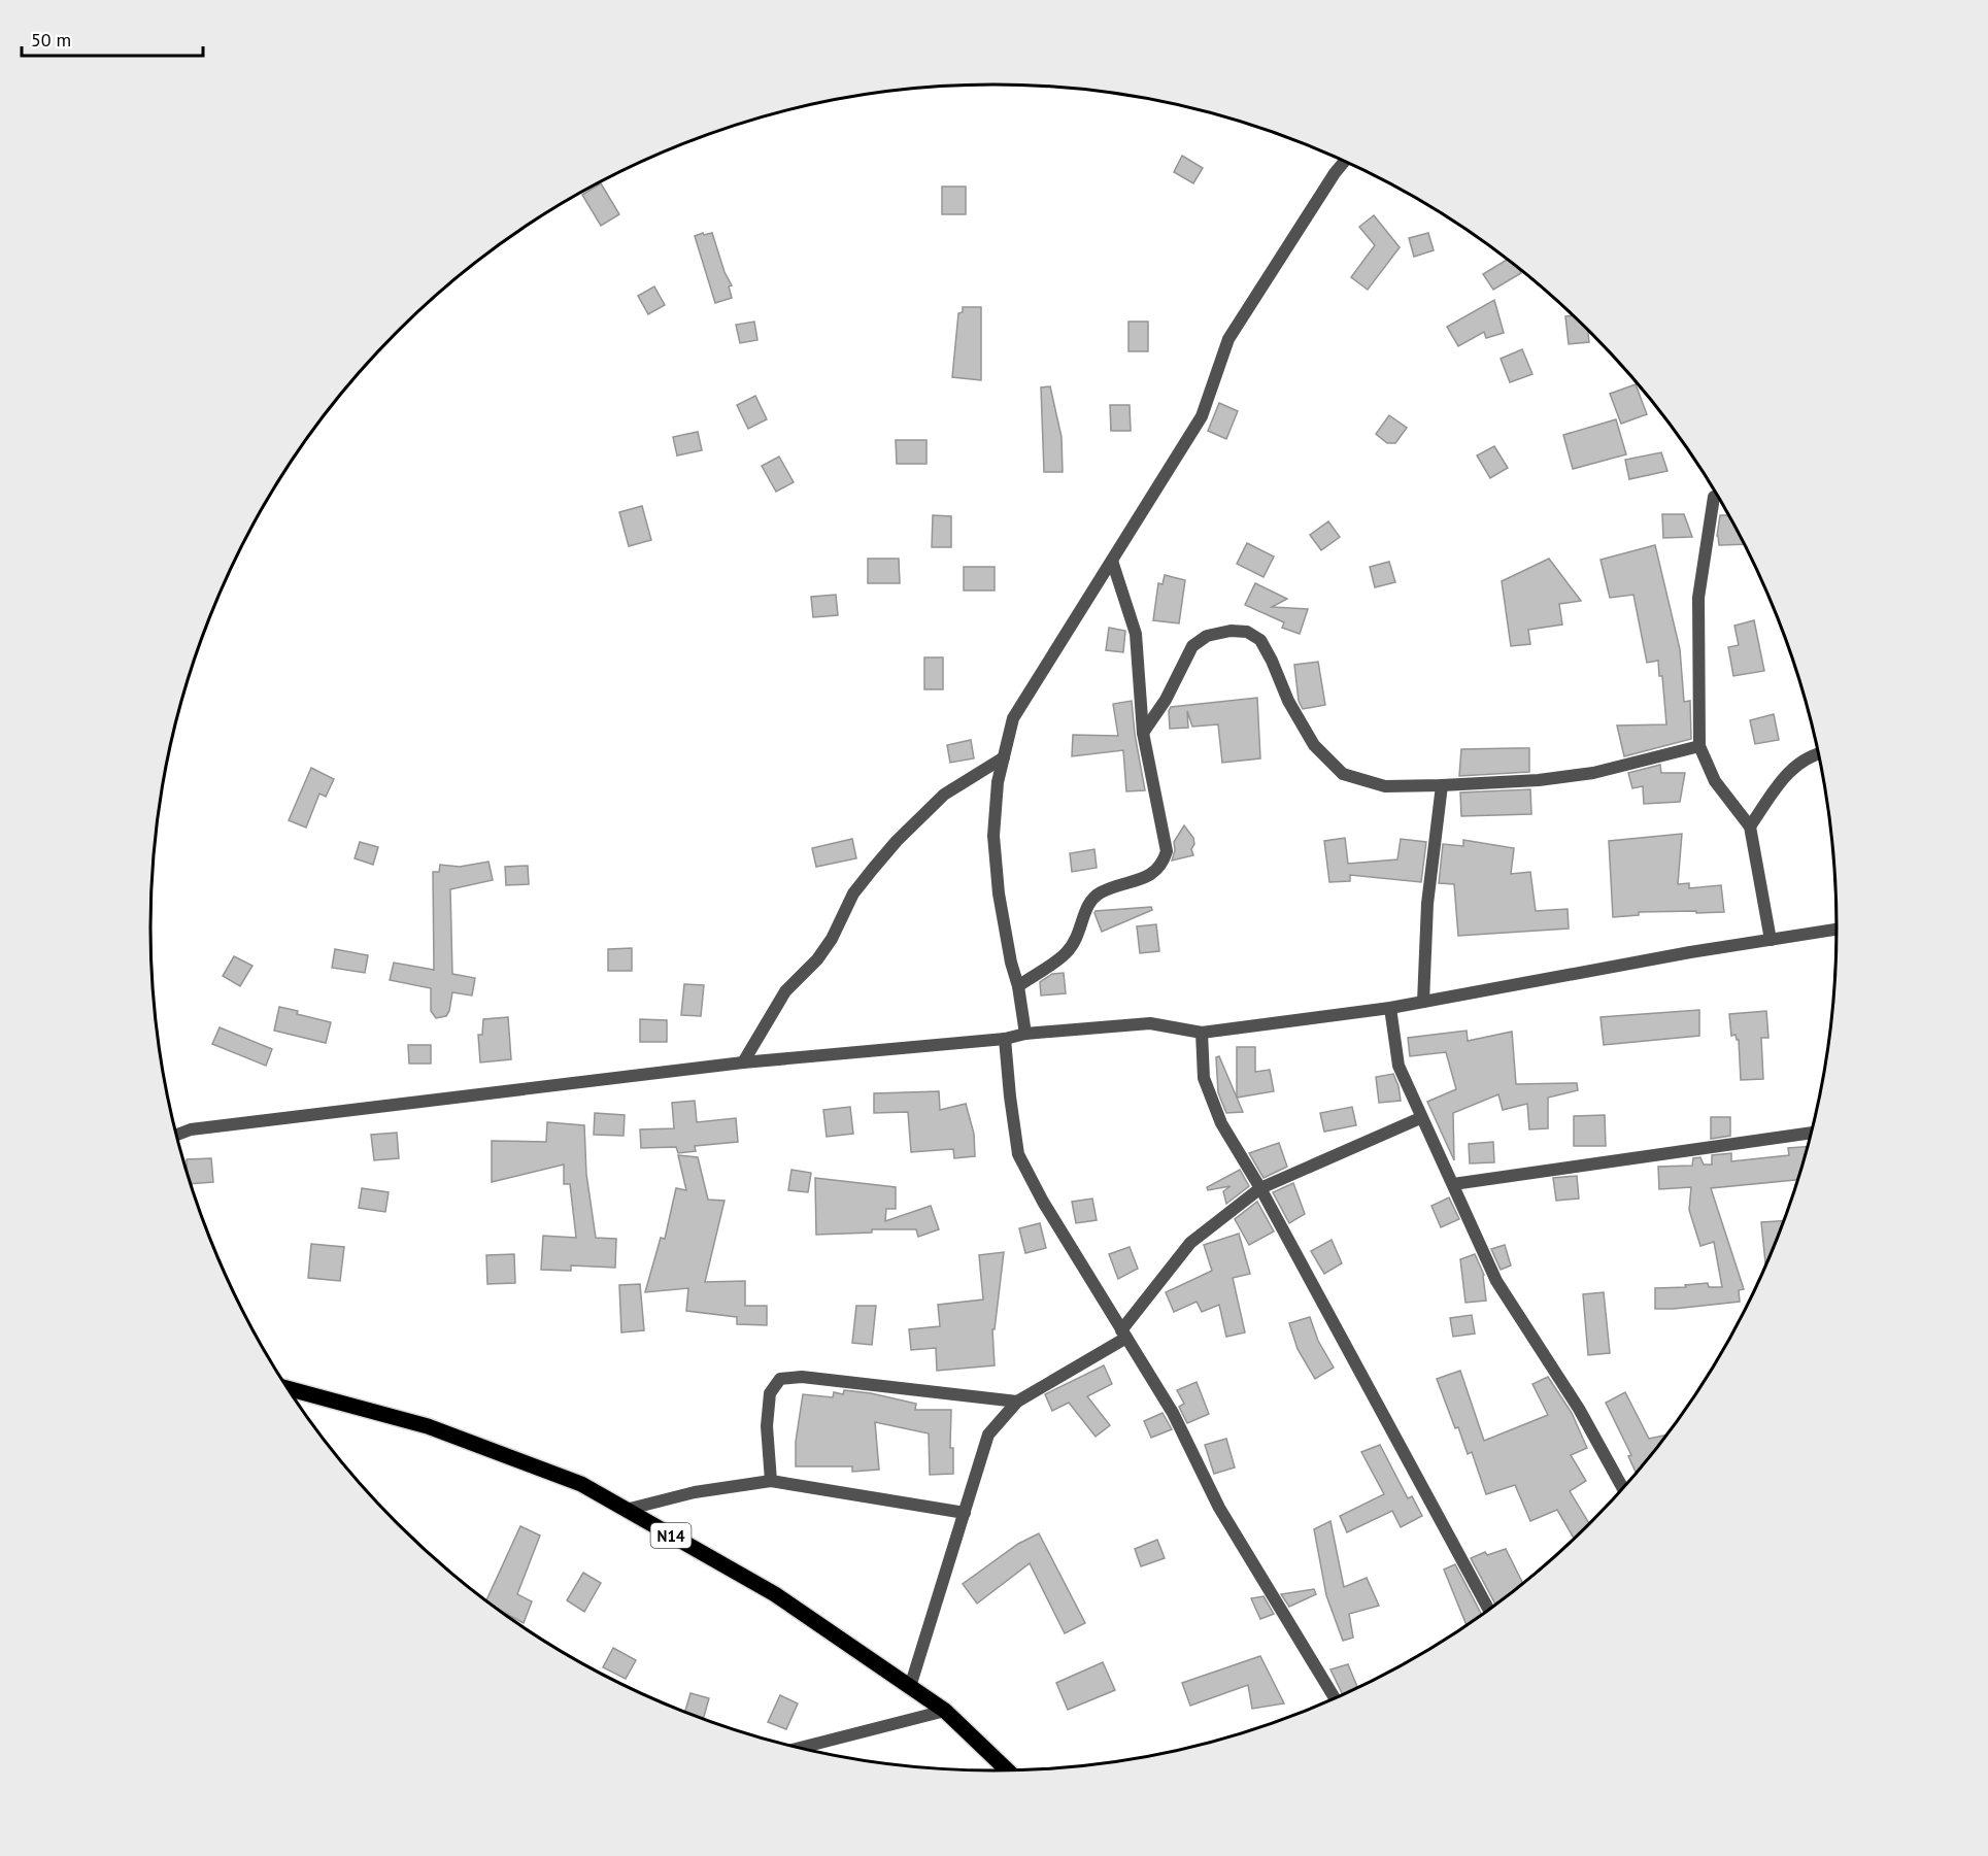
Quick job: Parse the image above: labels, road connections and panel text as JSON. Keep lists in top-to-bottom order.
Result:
{
  "streets": {
    "main road": ["N14"]
  },
  "scale_bar": "50 m"
}
